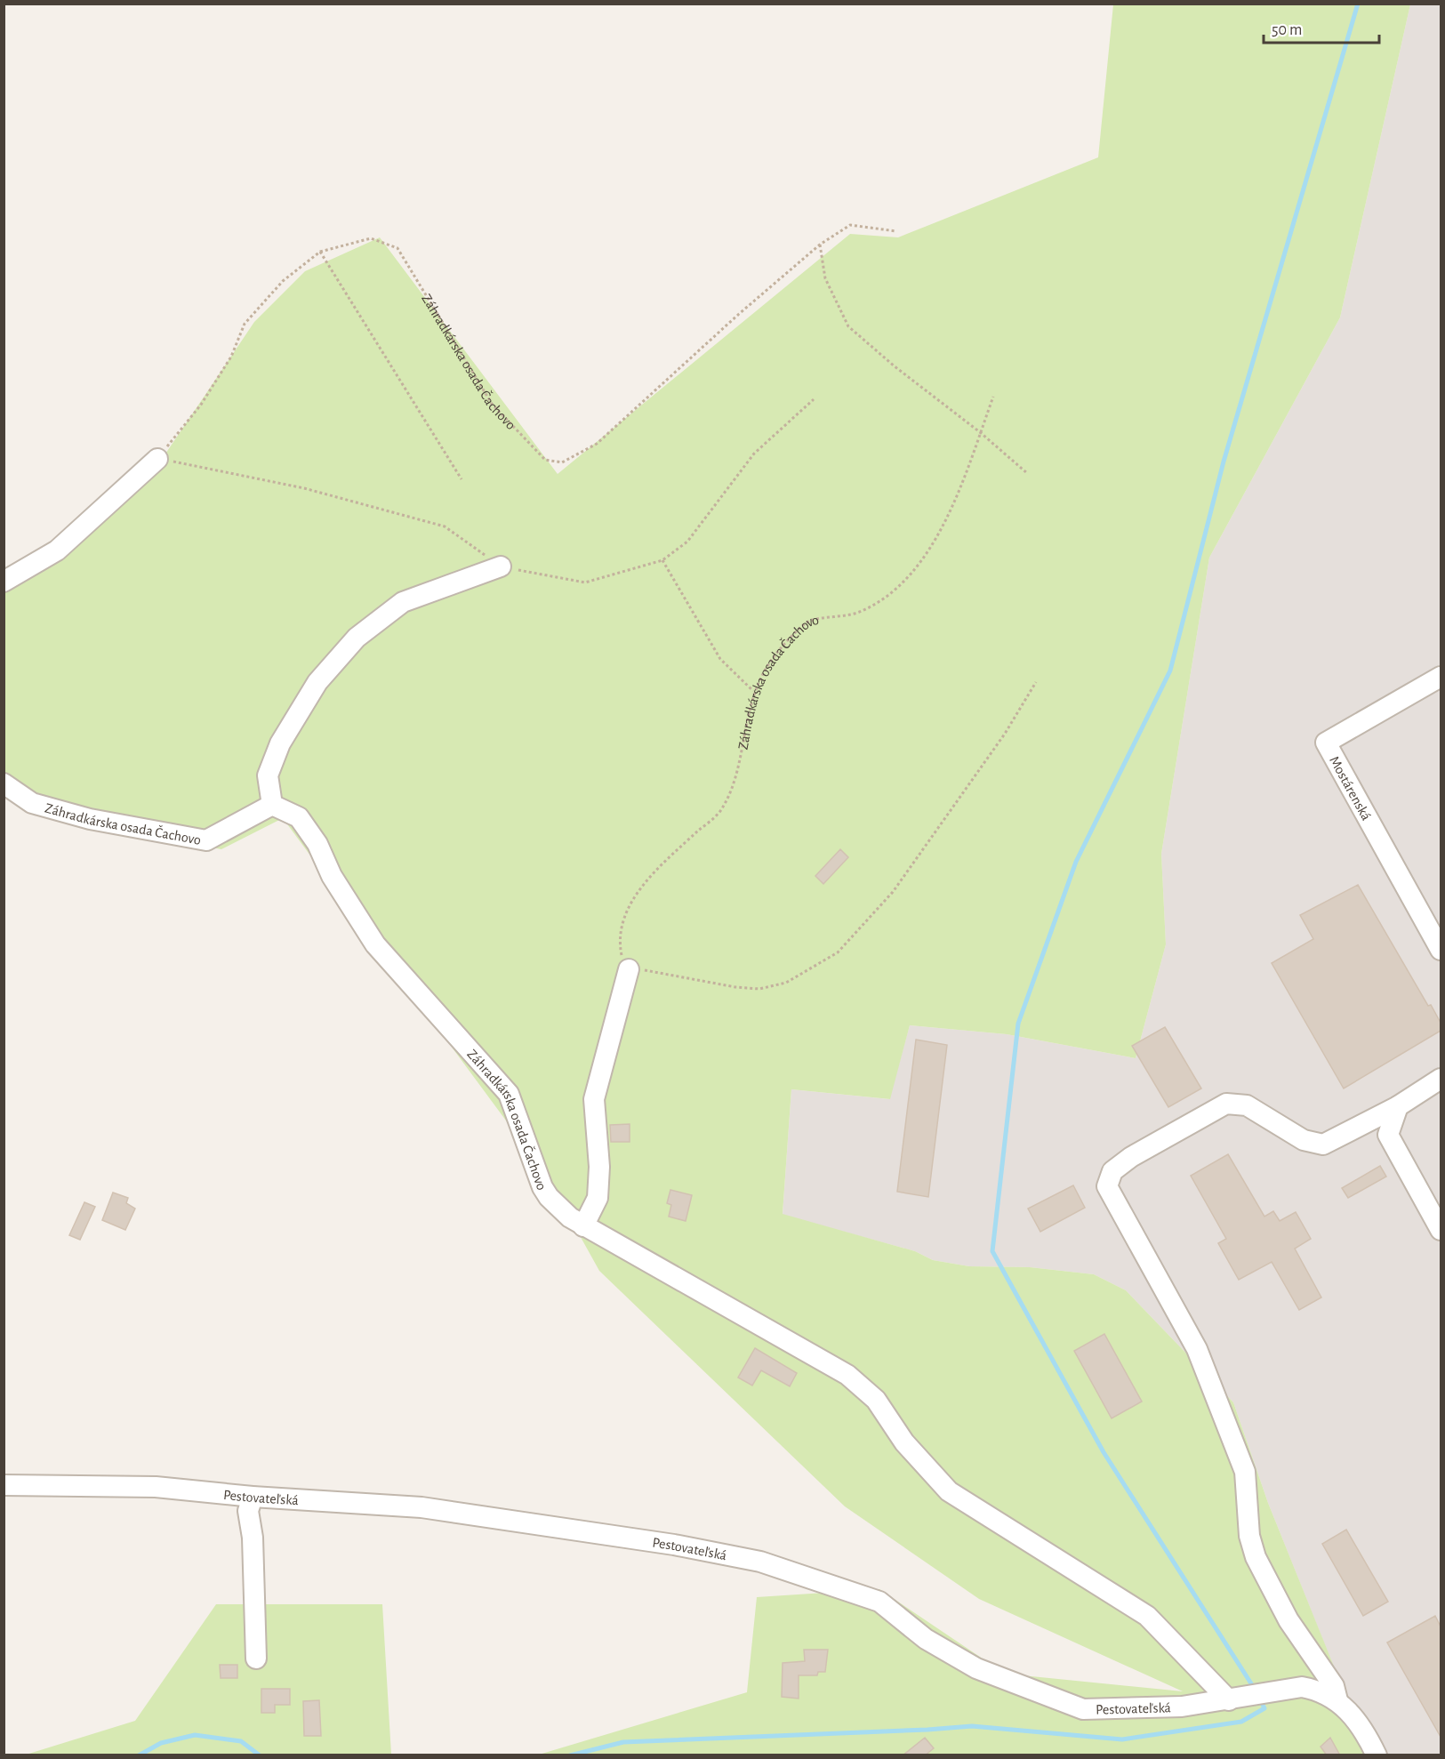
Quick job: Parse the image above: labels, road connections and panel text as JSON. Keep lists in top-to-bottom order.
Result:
{
  "streets": {
    "street": ["Záhradkárska osada Čachovo", "Mostárenská", "Pestovateľská"]
  },
  "crossings": [
    ["Záhradkárska osada Čachovo", "Pestovateľská"]
  ],
  "scale_bar": "50 m"
}
